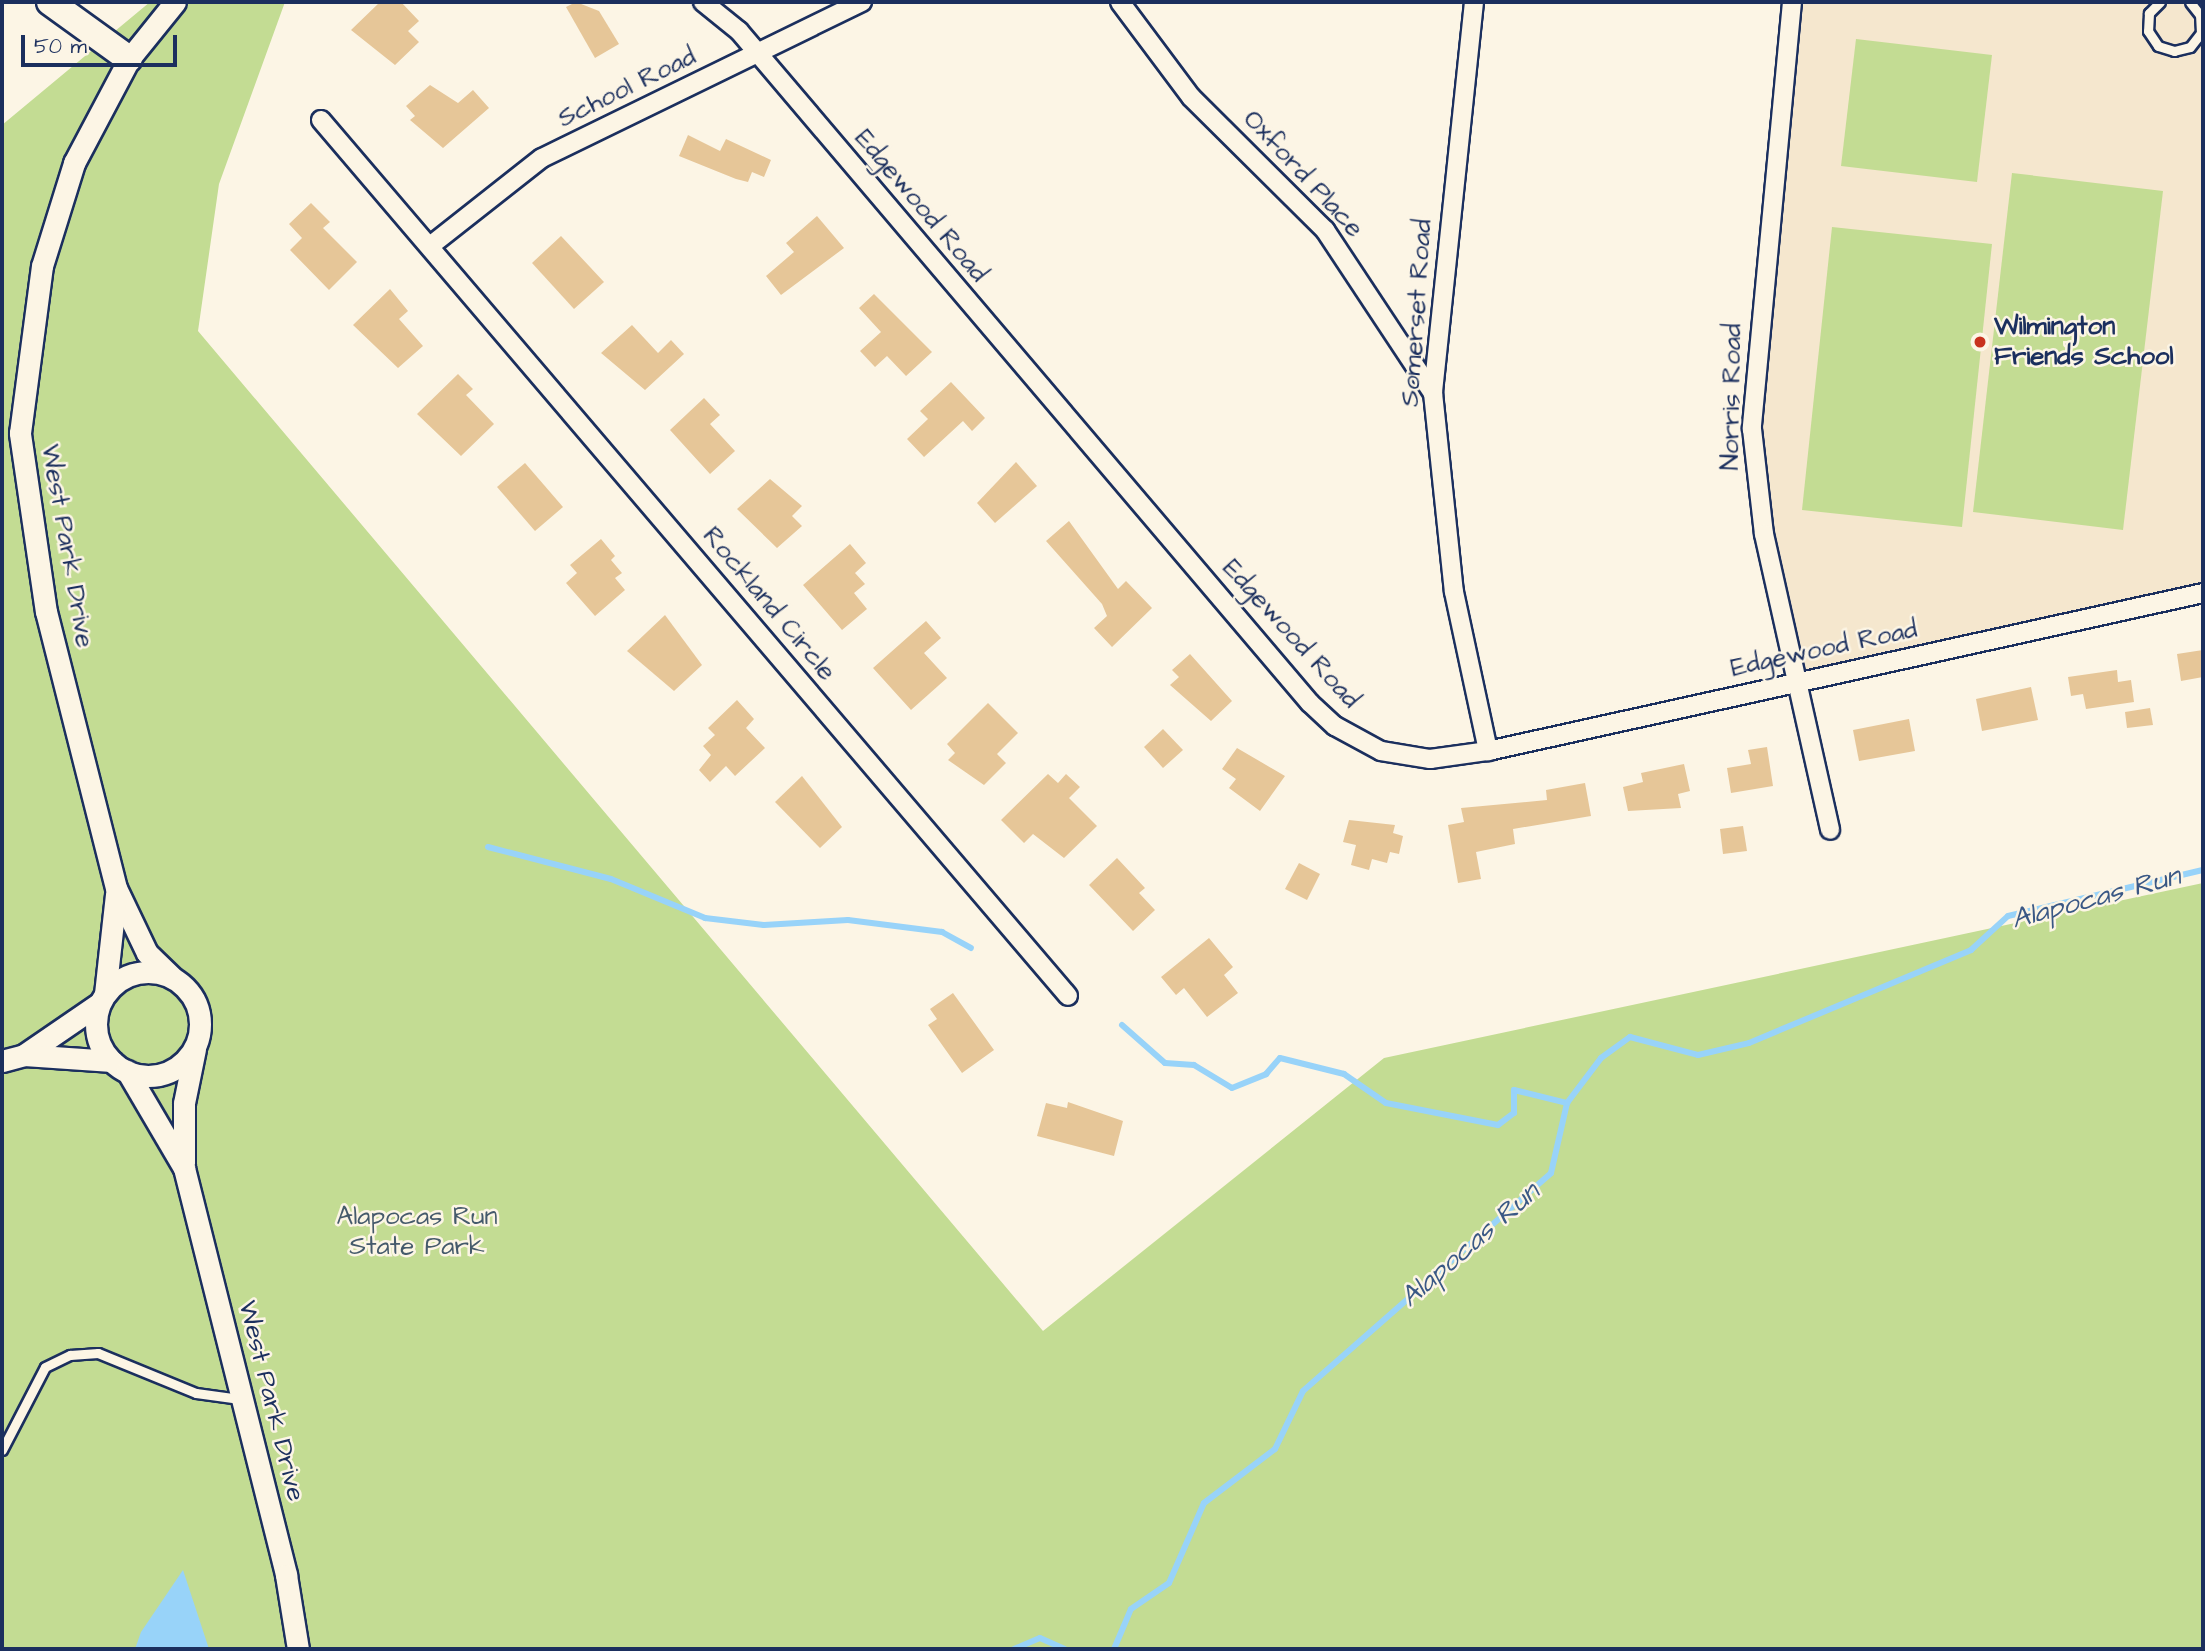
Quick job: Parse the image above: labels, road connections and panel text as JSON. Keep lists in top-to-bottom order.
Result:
{
  "streets": {
    "street": [
      "School Road",
      "Oxford Place",
      "Edgewood Road",
      "Somerset Road",
      "Norris Road",
      "West Park Drive",
      "Rockland Circle"
    ]
  },
  "crossings": [
    ["School Road", "Edgewood Road"],
    ["School Road", "Rockland Circle"],
    ["Oxford Place", "Somerset Road"],
    ["Edgewood Road", "Somerset Road"],
    ["Edgewood Road", "Norris Road"]
  ],
  "water": ["Alapocas Run"],
  "parks": ["Alapocas Run State Park"],
  "places": ["Wilmington Friends School"],
  "scale_bar": "50 m"
}
